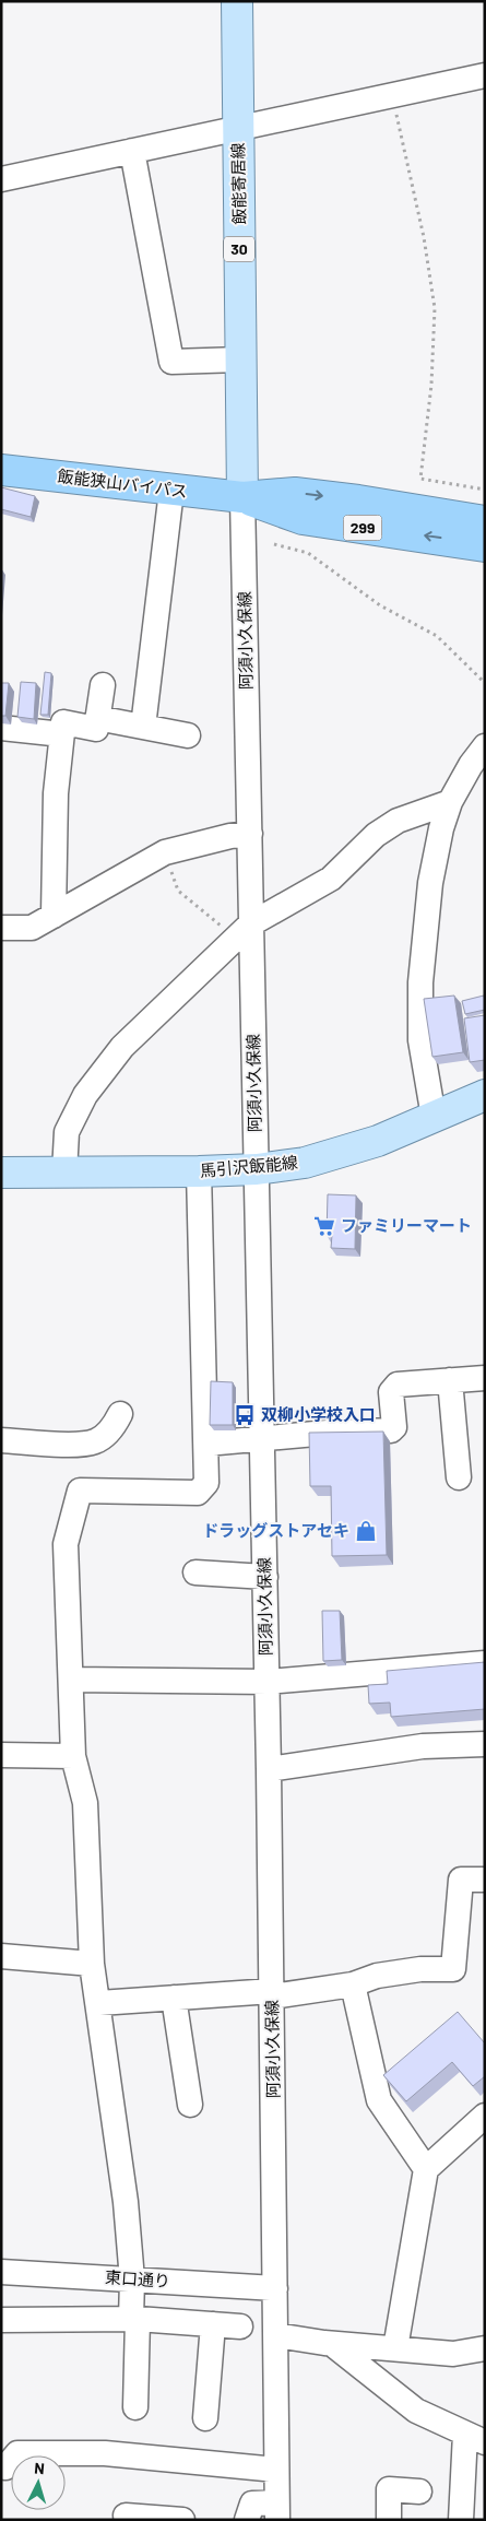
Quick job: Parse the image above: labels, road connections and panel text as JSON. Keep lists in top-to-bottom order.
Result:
{
  "streets": {
    "highway": ["飯能狭山バイパス", "299"],
    "main road": ["飯能寄居線", "30", "馬引沢飯能線"],
    "street": ["阿須小久保線", "東口通り"]
  },
  "crossings": [
    ["飯能寄居線", "飯能狭山バイパス"],
    ["飯能寄居線", "阿須小久保線"],
    ["飯能狭山バイパス", "阿須小久保線"],
    ["阿須小久保線", "馬引沢飯能線"],
    ["阿須小久保線", "東口通り"]
  ],
  "places": {
    "supermarket": ["ファミリーマート"],
    "bus stop": ["双柳小学校入口"],
    "shop": ["ドラッグストアセキ"]
  },
  "north": "top"
}
